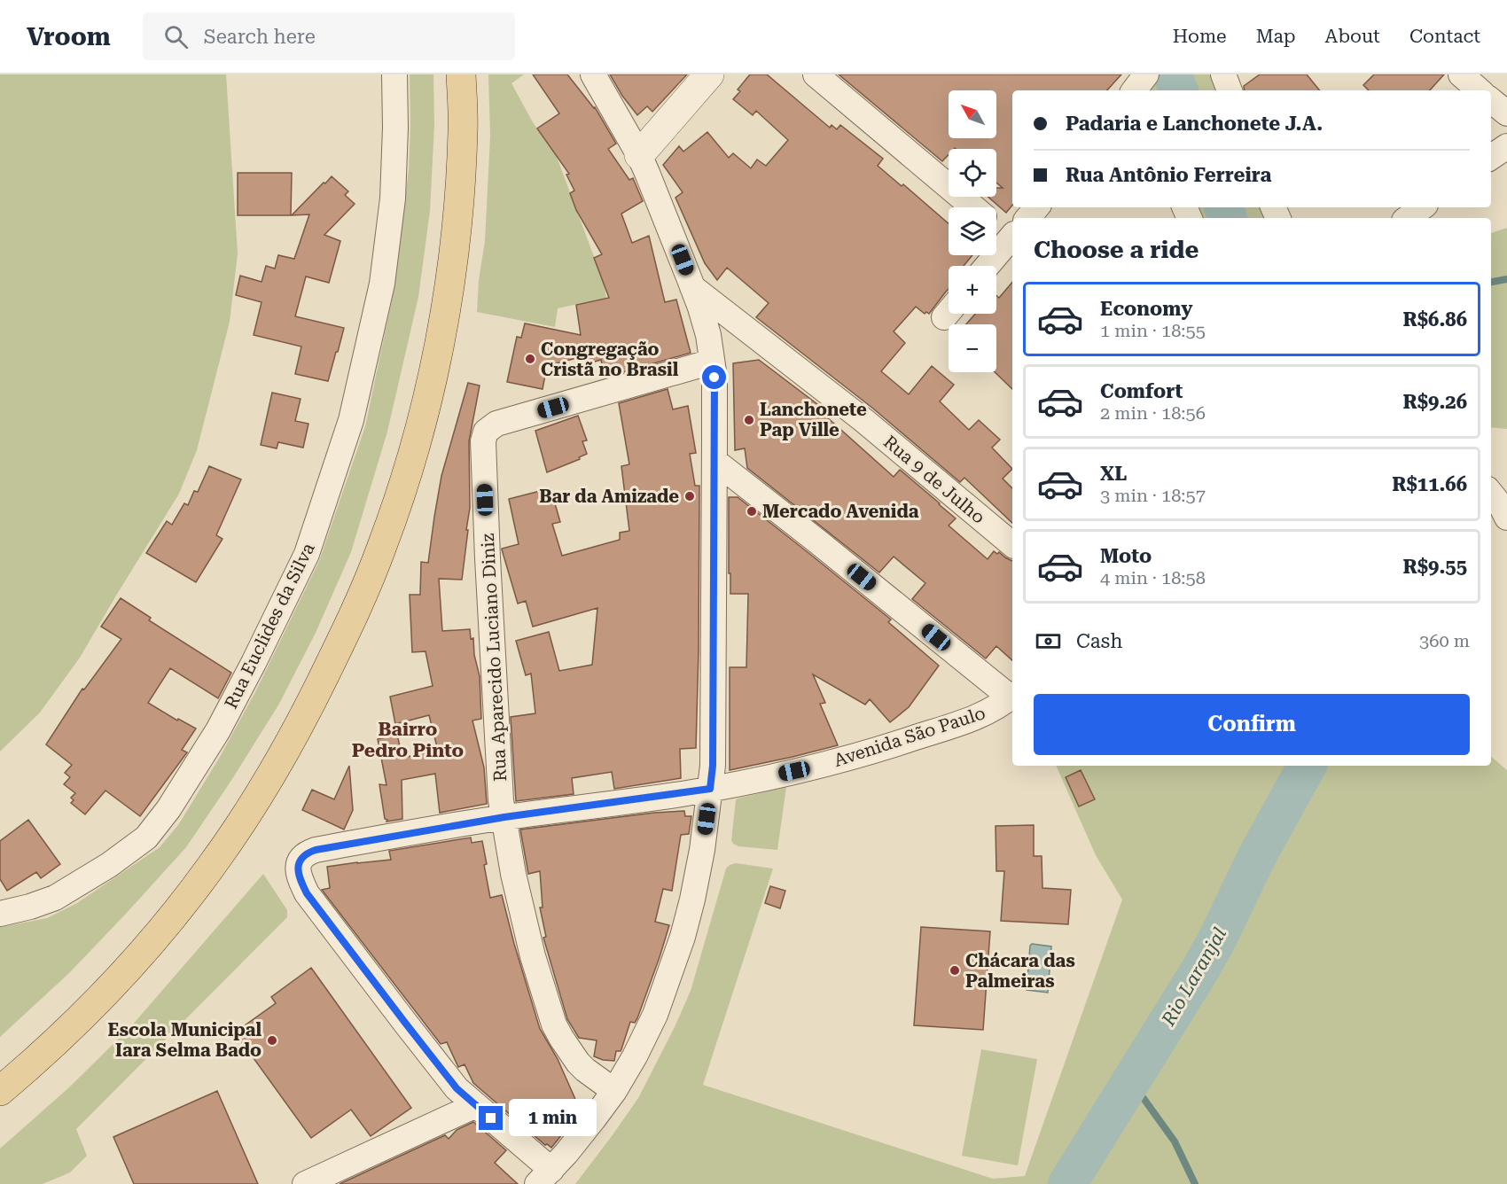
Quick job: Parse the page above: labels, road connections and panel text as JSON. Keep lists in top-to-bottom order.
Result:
{
  "streets": {
    "street": [
      "Rua 9 de Julho",
      "Rua Euclides da Silva",
      "Rua Aparecido Luciano Diniz",
      "Avenida São Paulo"
    ]
  },
  "crossings": [
    ["Rua Aparecido Luciano Diniz", "Avenida São Paulo"]
  ],
  "districts": ["Bairro Pedro Pinto"],
  "water": ["Rio Laranjal"],
  "places": [
    "Congregação Cristã no Brasil",
    "Lanchonete Pap Ville",
    "Bar da Amizade",
    "Mercado Avenida",
    "Chácara das Palmeiras",
    "Escola Municipal Iara Selma Bado"
  ],
  "north": "top left",
  "page": {
    "header": "Vroom",
    "search": "Search here",
    "nav": [
      "Home",
      "Map",
      "About",
      "Contact"
    ],
    "map_buttons": ["+", "−"],
    "banner": ["Padaria e Lanchonete J.A.", "Rua Antônio Ferreira"],
    "heading": "Choose a ride",
    "list": [
      {
        "name": "Economy",
        "note": "1 min · 18:55",
        "value": "R$6.86"
      },
      {
        "name": "Comfort",
        "note": "2 min · 18:56",
        "value": "R$9.26"
      },
      {
        "name": "XL",
        "note": "3 min · 18:57",
        "value": "R$11.66"
      },
      {
        "name": "Moto",
        "note": "4 min · 18:58",
        "value": "R$9.55"
      }
    ],
    "pay": ["Cash", "360 m"],
    "buttons": "Confirm",
    "bubble": "1 min"
  }
}
